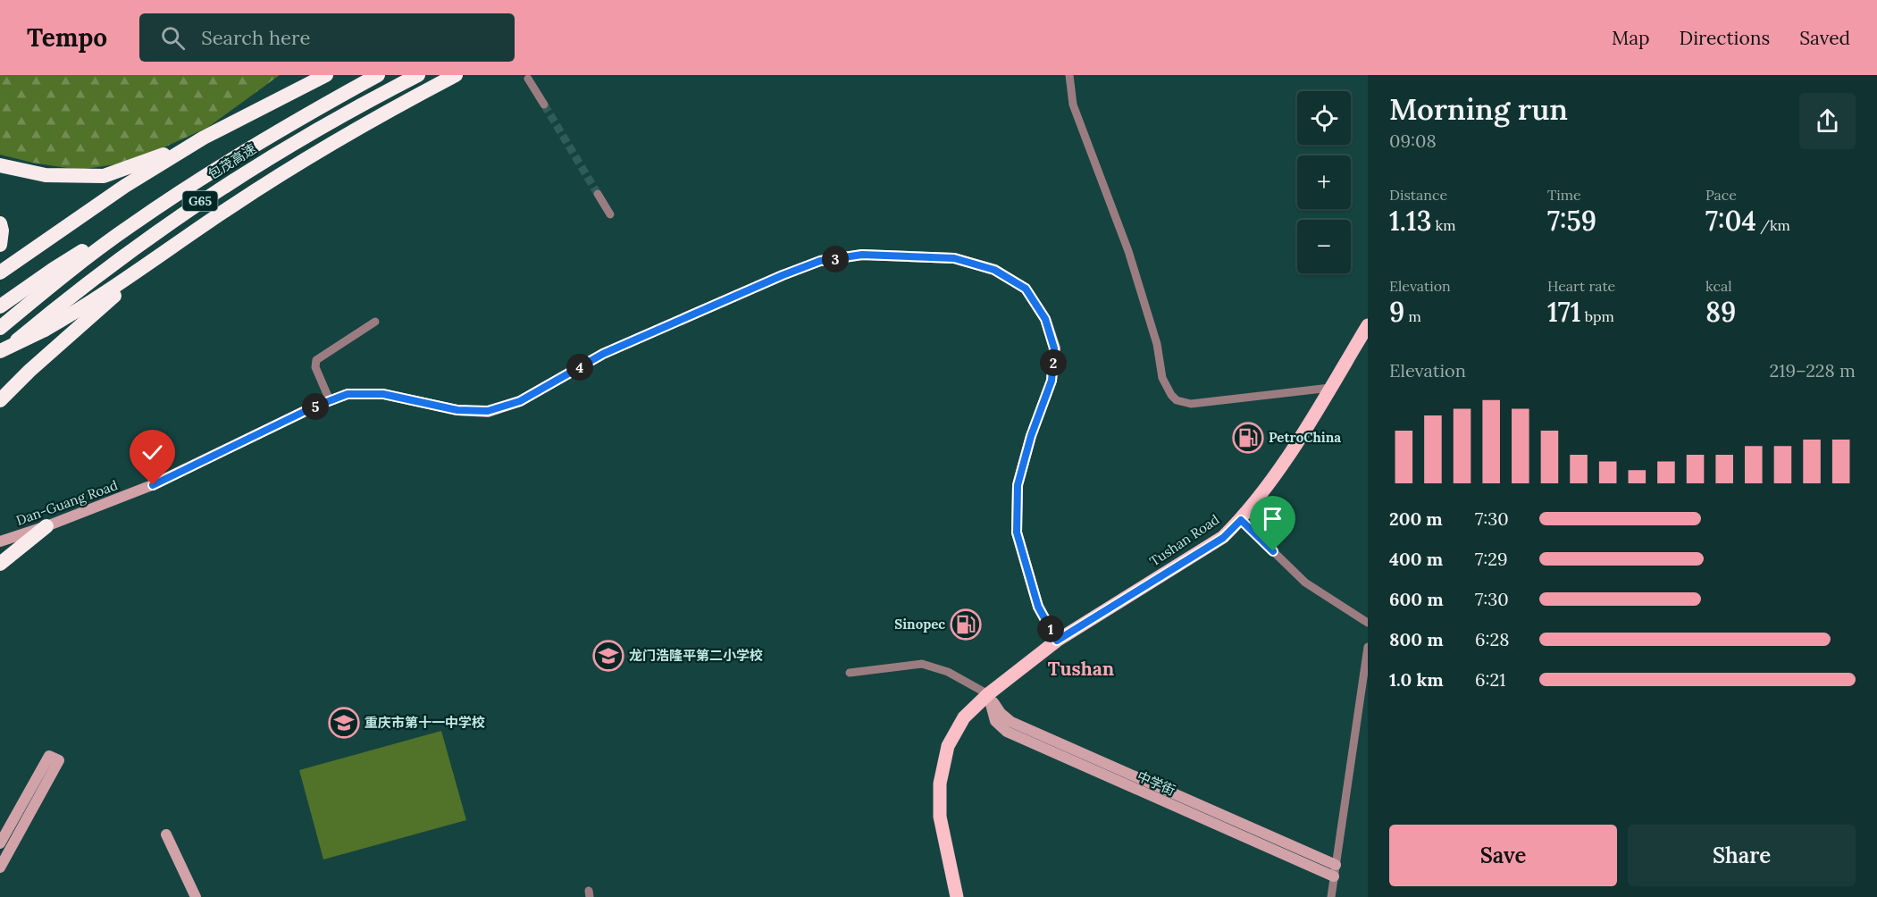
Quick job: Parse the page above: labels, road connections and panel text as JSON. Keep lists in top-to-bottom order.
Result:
{
  "streets": {
    "highway": ["包茂高速", "G65"],
    "main road": ["Dan-Guang Road", "Tushan Road", "中学街"]
  },
  "crossings": [
    ["Dan-Guang Road", "Tushan Road"],
    ["Tushan Road", "中学街"]
  ],
  "districts": ["Tushan"],
  "places": {
    "fuel station": ["PetroChina", "Sinopec"],
    "school or university": ["龙门浩隆平第二小学校", "重庆市第十一中学校"]
  },
  "page": {
    "header": "Tempo",
    "search": "Search here",
    "nav": ["Map", "Directions", "Saved"],
    "heading": ["Morning run", "09:08"],
    "map_buttons": ["+", "−"],
    "stats": [
      ["Distance", "1.13 km"],
      ["Time", "7:59"],
      ["Pace", "7:04 /km"],
      ["Elevation", "9 m"],
      ["Heart rate", "171 bpm"],
      ["kcal", "89"]
    ],
    "pins": [
      "3",
      "2",
      "4",
      "5",
      "1"
    ],
    "chart": ["Elevation", "219–228 m"],
    "list": [
      {
        "name": "200 m",
        "note": "7:30"
      },
      {
        "name": "400 m",
        "note": "7:29"
      },
      {
        "name": "600 m",
        "note": "7:30"
      },
      {
        "name": "800 m",
        "note": "6:28"
      },
      {
        "name": "1.0 km",
        "note": "6:21"
      }
    ],
    "buttons": ["Save", "Share"]
  }
}
